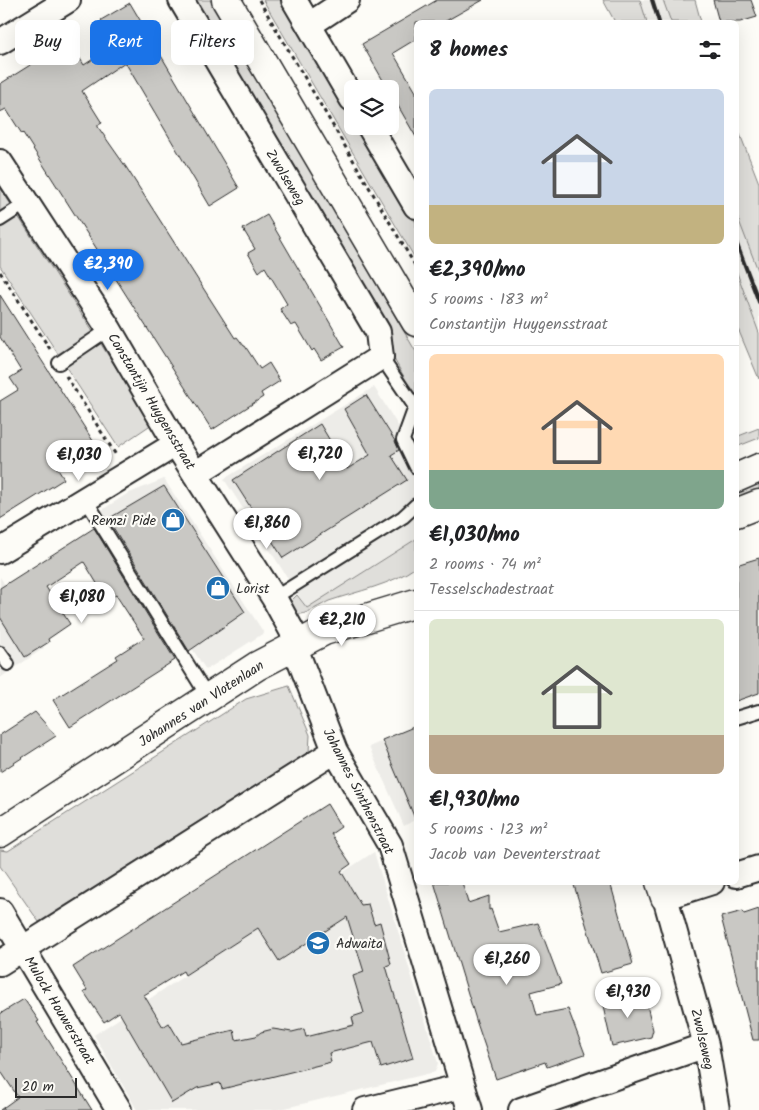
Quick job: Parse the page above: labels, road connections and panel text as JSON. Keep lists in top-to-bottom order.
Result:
{
  "streets": {
    "street": [
      "Zwolseweg",
      "Constantijn Huygensstraat",
      "Johannes van Vlotenlaan",
      "Johannes Sinthenstraat",
      "Mulock Houwerstraat"
    ]
  },
  "crossings": [
    ["Constantijn Huygensstraat", "Johannes van Vlotenlaan"],
    ["Constantijn Huygensstraat", "Johannes Sinthenstraat"],
    ["Johannes van Vlotenlaan", "Johannes Sinthenstraat"]
  ],
  "places": {
    "shop": ["Remzi Pide", "Lorist"],
    "school or university": ["Adwaita"]
  },
  "scale_bar": "20 m",
  "page": {
    "chip": ["Buy", "Rent", "Filters"],
    "heading": "8 homes",
    "list": [
      {
        "name": "€2,390/mo",
        "note": "5 rooms · 183 m² · Constantijn Huygensstraat"
      },
      {
        "name": "€1,030/mo",
        "note": "2 rooms · 74 m² · Tesselschadestraat"
      },
      {
        "name": "€1,930/mo",
        "note": "5 rooms · 123 m² · Jacob van Deventerstraat"
      }
    ],
    "price": [
      "€2,390",
      "€1,720",
      "€1,030",
      "€1,860",
      "€1,080",
      "€2,210",
      "€1,260",
      "€1,930"
    ],
    "scale": "20 m"
  }
}
